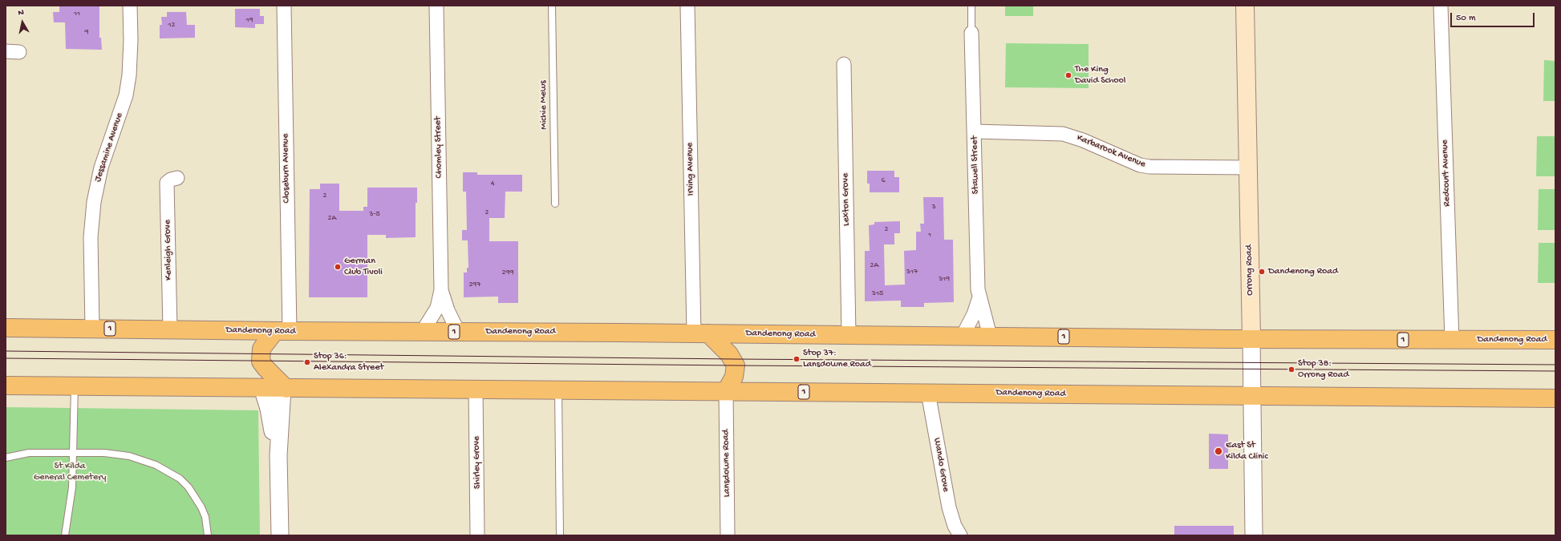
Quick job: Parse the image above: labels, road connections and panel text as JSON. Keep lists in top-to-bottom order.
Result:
{
  "streets": {
    "highway": ["1", "Dandenong Road"],
    "main road": ["Orrong Road"],
    "street": [
      "Jessamine Avenue",
      "Chomley Street",
      "Karbarook Avenue",
      "Stawell Street",
      "Closeburn Avenue",
      "Irving Avenue",
      "Redcourt Avenue",
      "Lexton Grove",
      "Kenleigh Grove",
      "Shirley Grove",
      "Lansdowne Road",
      "Wando Grove"
    ],
    "lane": ["Michie Mews"]
  },
  "crossings": [
    ["Jessamine Avenue", "Dandenong Road"],
    ["Chomley Street", "Dandenong Road"],
    ["Karbarook Avenue", "Stawell Street"],
    ["Karbarook Avenue", "Orrong Road"],
    ["Stawell Street", "Dandenong Road"],
    ["Closeburn Avenue", "Dandenong Road"],
    ["Irving Avenue", "Dandenong Road"],
    ["Redcourt Avenue", "Dandenong Road"],
    ["Lexton Grove", "Dandenong Road"],
    ["Kenleigh Grove", "Dandenong Road"],
    ["Orrong Road", "Dandenong Road"],
    ["Dandenong Road", "Shirley Grove"],
    ["Dandenong Road", "Lansdowne Road"],
    ["Dandenong Road", "Wando Grove"]
  ],
  "parks": ["St Kilda General Cemetery"],
  "places": [
    "The King David School",
    "German Club Tivoli",
    "Dandenong Road",
    "Stop 37: Lansdowne Road",
    "Stop 36: Alexandra Street",
    "Stop 38: Orrong Road",
    "East St Kilda Clinic"
  ],
  "house_numbers": [
    "11",
    "19",
    "12",
    "9",
    "6",
    "4",
    "2",
    "3",
    "2",
    "3-5",
    "2A",
    "2",
    "1",
    "2A",
    "317",
    "299",
    "319",
    "297",
    "315"
  ],
  "scale_bar": "50 m",
  "north": "top"
}
